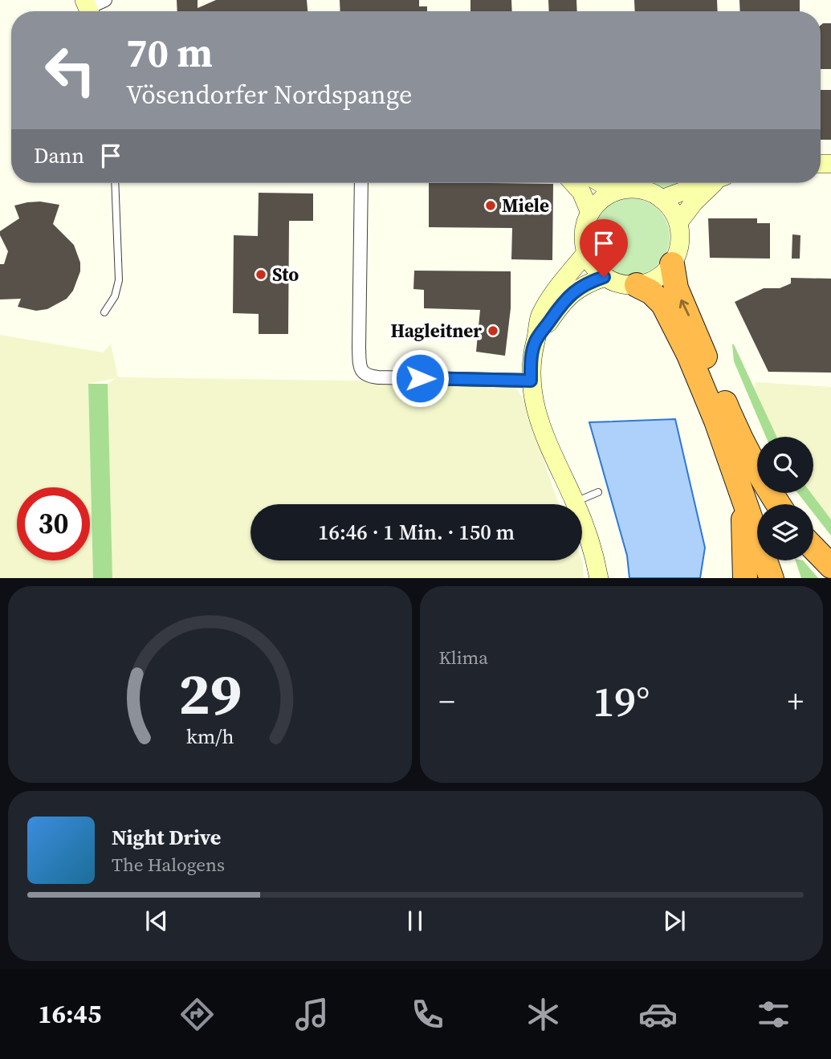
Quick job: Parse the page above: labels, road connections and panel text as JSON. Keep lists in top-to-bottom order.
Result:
{
  "places": ["Miele", "Sto", "Hagleitner"],
  "page": {
    "turn": ["70 m", "Vösendorfer Nordspange"],
    "then": "Dann",
    "limit": "30",
    "trip": "16:46 · 1 Min. · 150 m",
    "tile": "Klima",
    "heat": ["−", "19°", "+"],
    "song": ["Night Drive", "The Halogens"],
    "tabs": "16:45",
    "gauge": ["29", "km/h"]
  }
}
